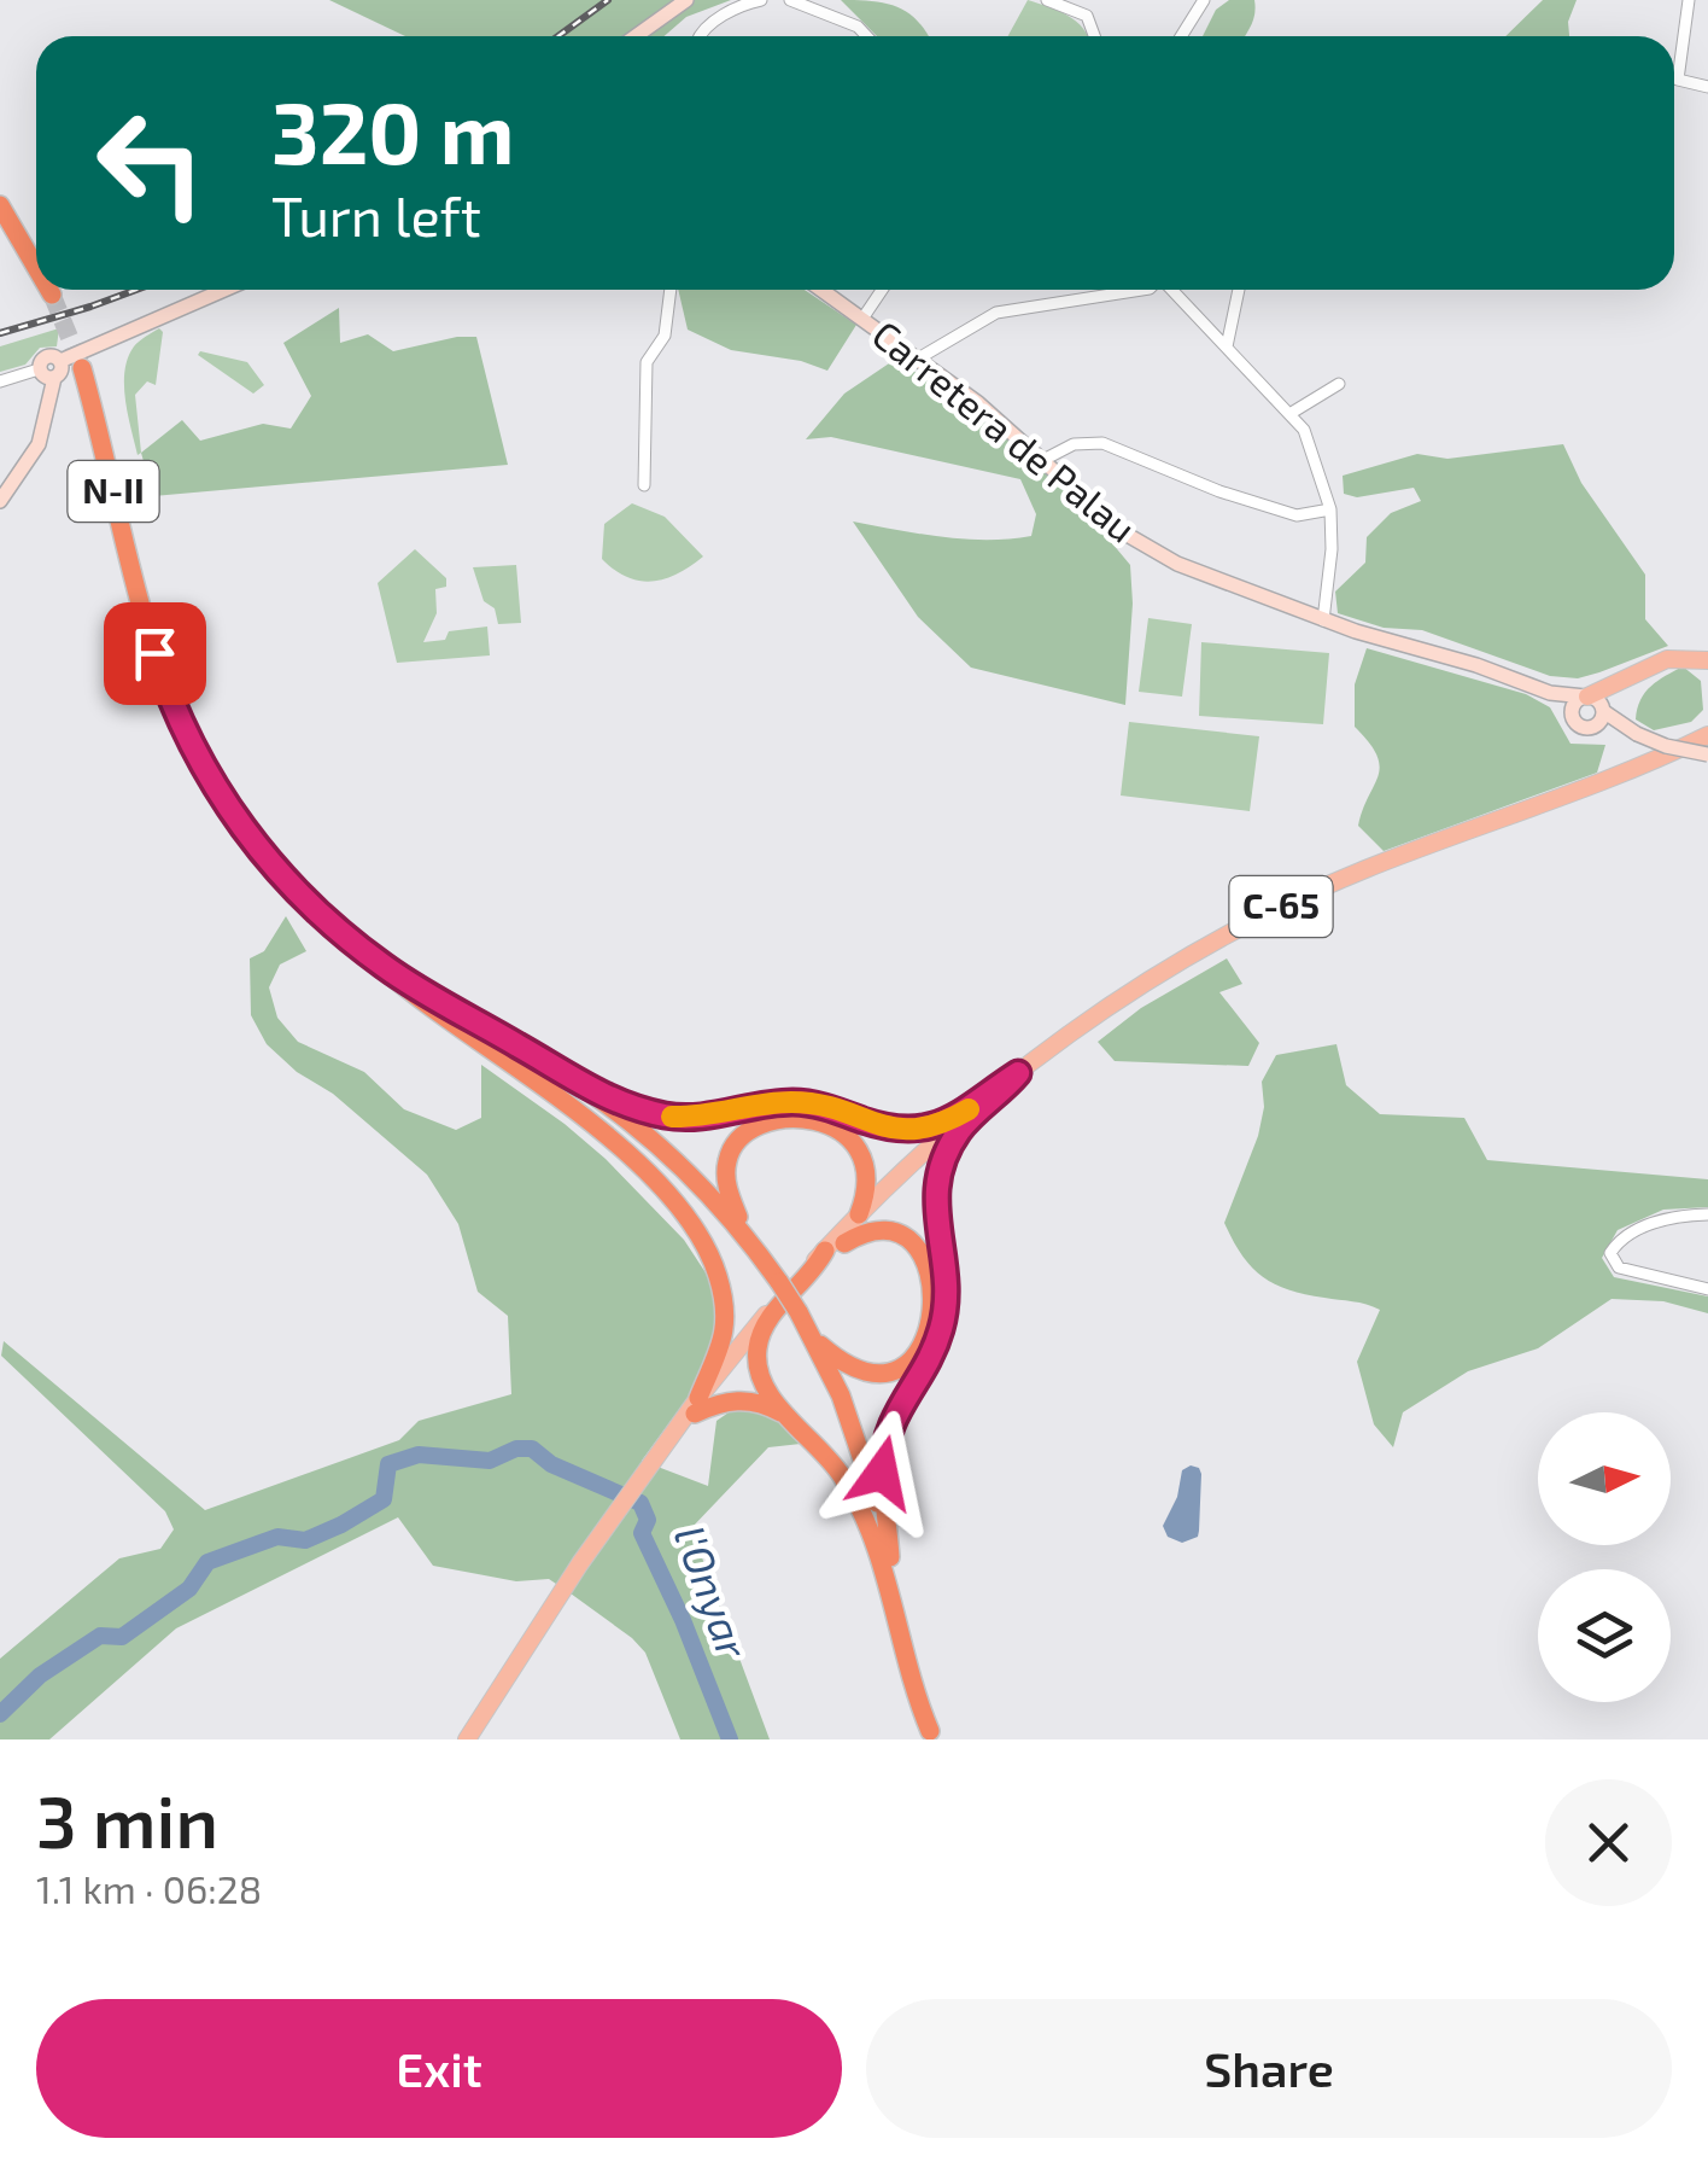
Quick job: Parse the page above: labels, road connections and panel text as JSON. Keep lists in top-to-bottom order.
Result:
{
  "streets": {
    "highway": ["N-II"],
    "main road": ["C-65"],
    "street": ["Carretera de Palau"]
  },
  "water": ["l'Onyar"],
  "north": "right",
  "page": {
    "turn": ["320 m", "Turn left"],
    "heading": ["3 min", "1.1 km · 06:28"],
    "buttons": ["Exit", "Share"]
  }
}
